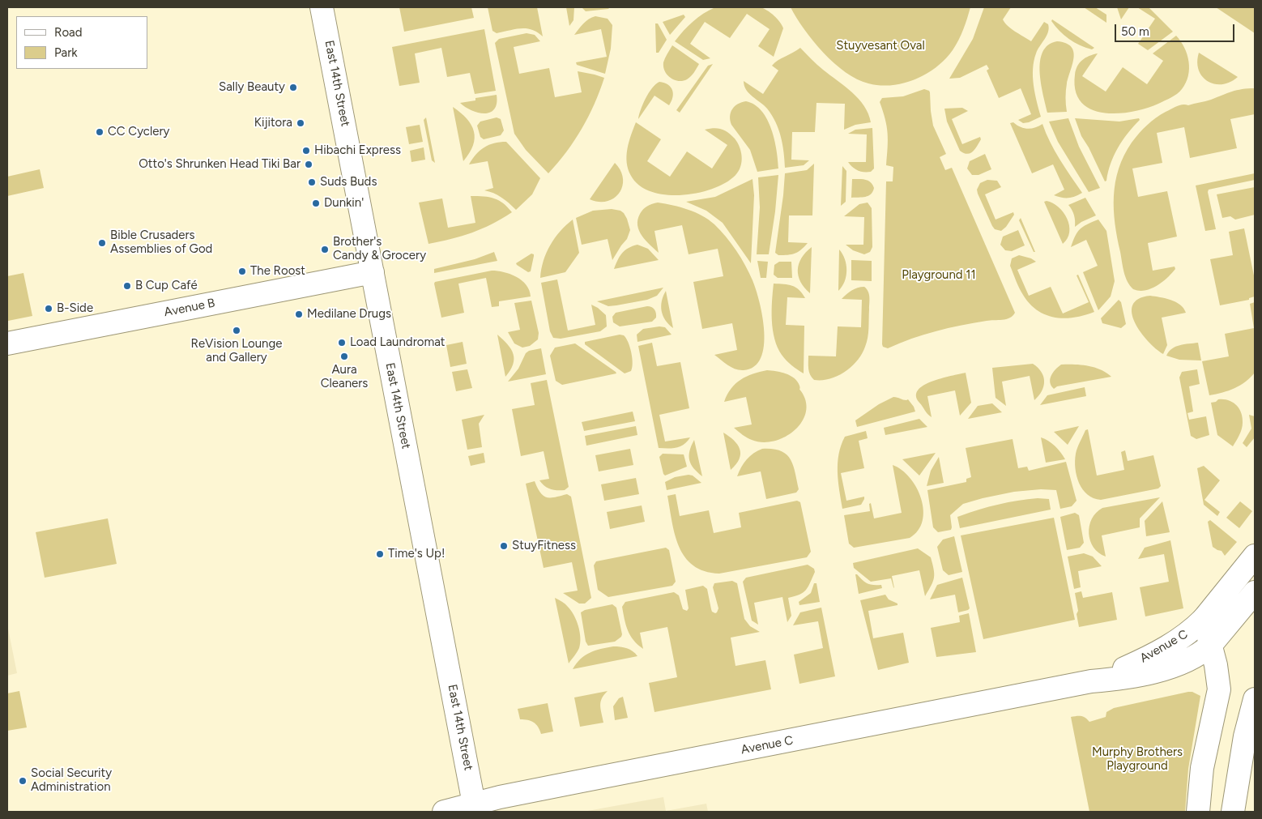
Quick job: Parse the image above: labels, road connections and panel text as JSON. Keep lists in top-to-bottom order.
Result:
{
  "streets": {
    "main road": ["East 14th Street", "Avenue B", "Avenue C"]
  },
  "crossings": [
    ["East 14th Street", "Avenue B"],
    ["East 14th Street", "Avenue C"]
  ],
  "parks": ["Stuyvesant Oval", "Playground 11", "Murphy Brothers Playground"],
  "places": [
    "Sally Beauty",
    "Kijitora",
    "CC Cyclery",
    "Hibachi Express",
    "Otto's Shrunken Head Tiki Bar",
    "Suds Buds",
    "Dunkin'",
    "Bible Crusaders Assemblies of God",
    "Brother's Candy & Grocery",
    "The Roost",
    "B Cup Café",
    "B-Side",
    "Medilane Drugs",
    "ReVision Lounge and Gallery",
    "Load Laundromat",
    "Aura Cleaners",
    "StuyFitness",
    "Time's Up!",
    "Social Security Administration"
  ],
  "legend": ["Road", "Park"],
  "scale_bar": "50 m"
}
